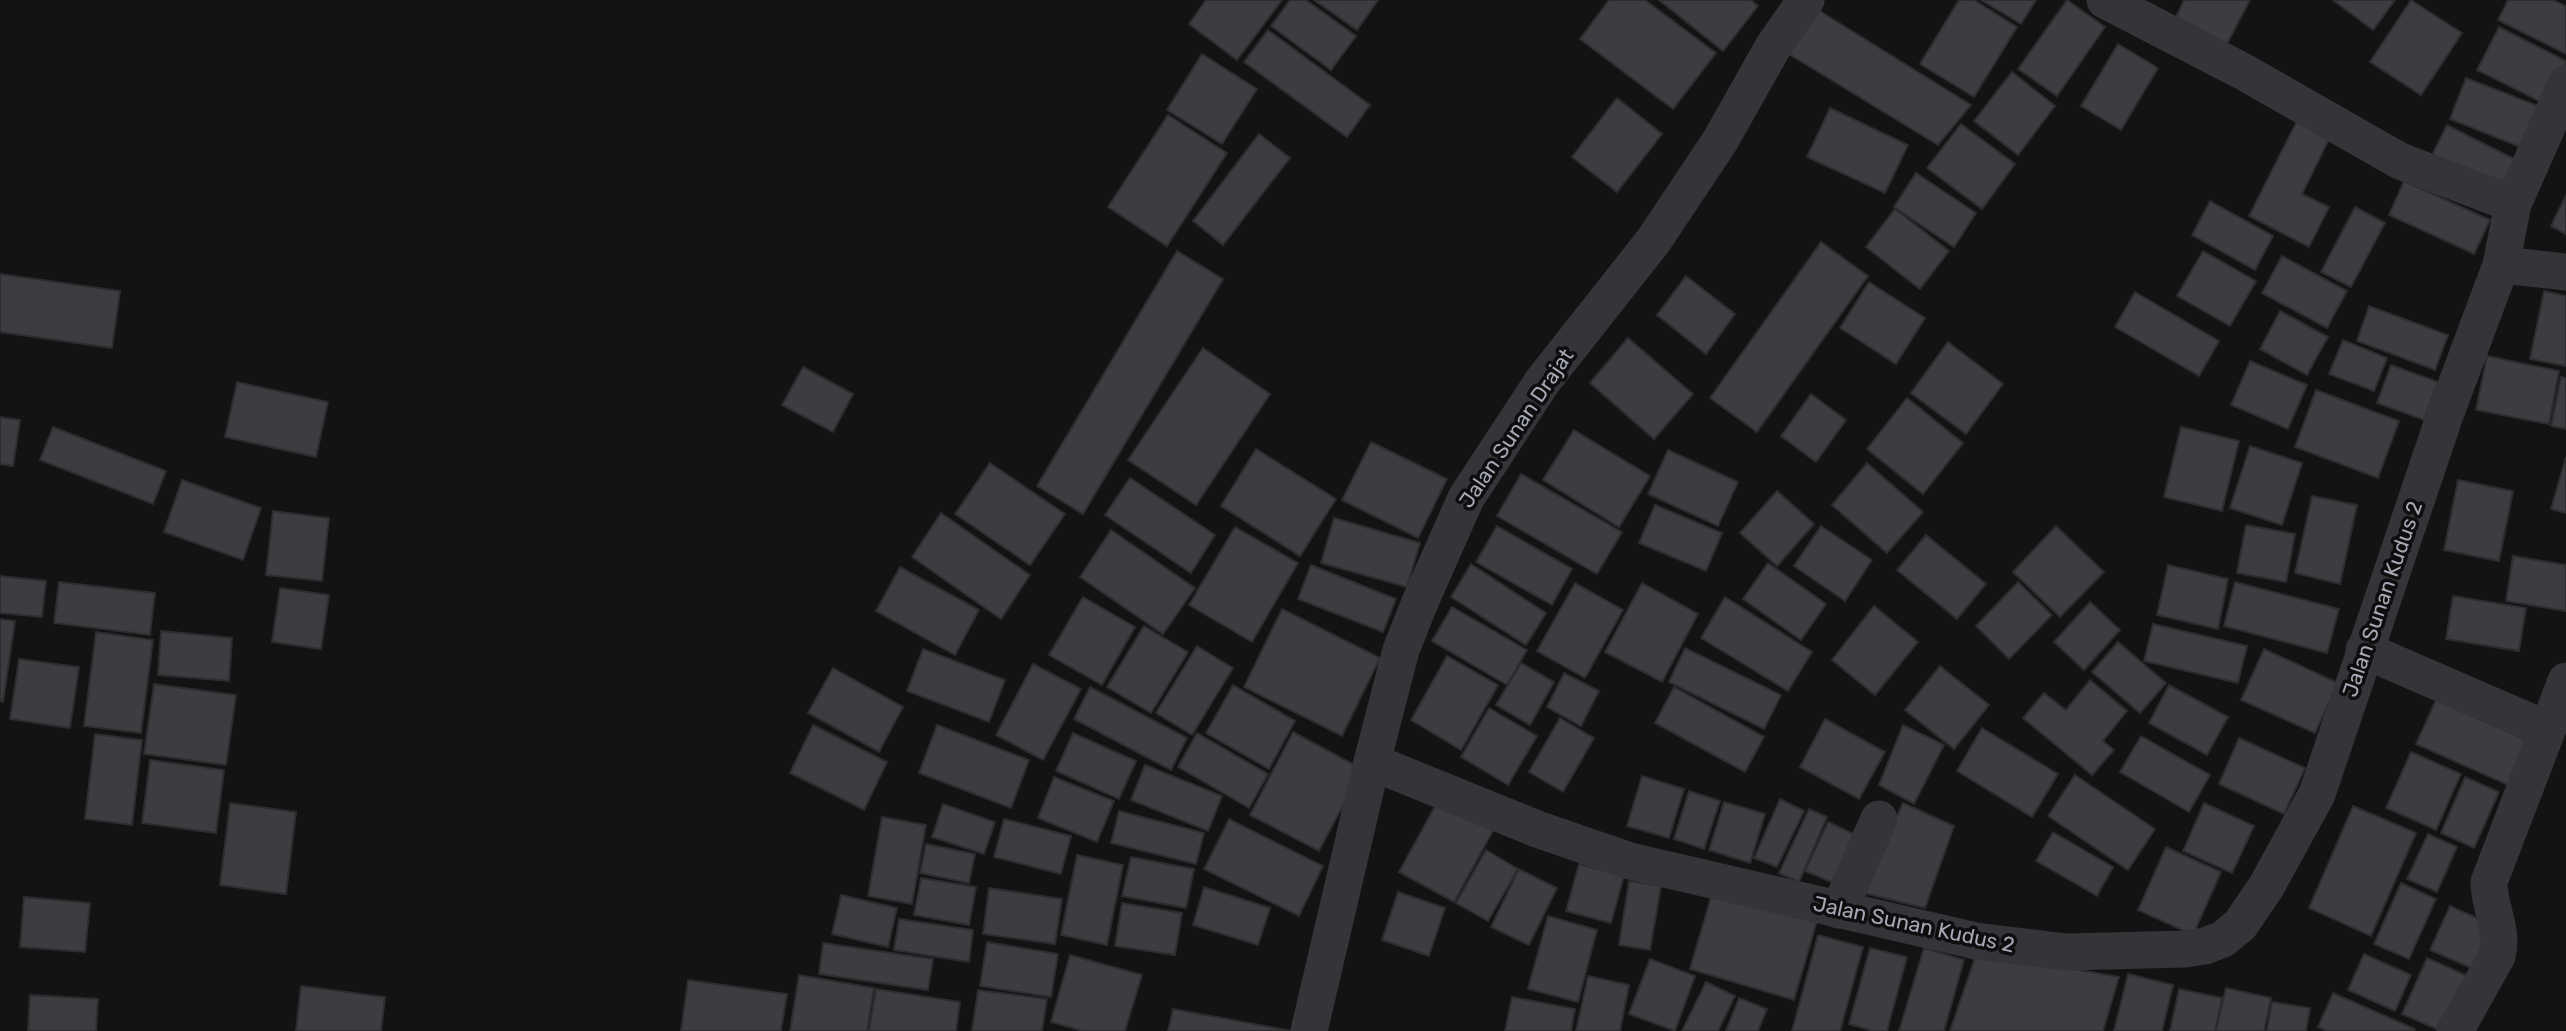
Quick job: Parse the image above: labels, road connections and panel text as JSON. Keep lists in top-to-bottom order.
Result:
{
  "streets": {
    "street": ["Jalan Sunan Drajat", "Jalan Sunan Kudus 2"]
  },
  "crossings": [
    ["Jalan Sunan Drajat", "Jalan Sunan Kudus 2"]
  ]
}
